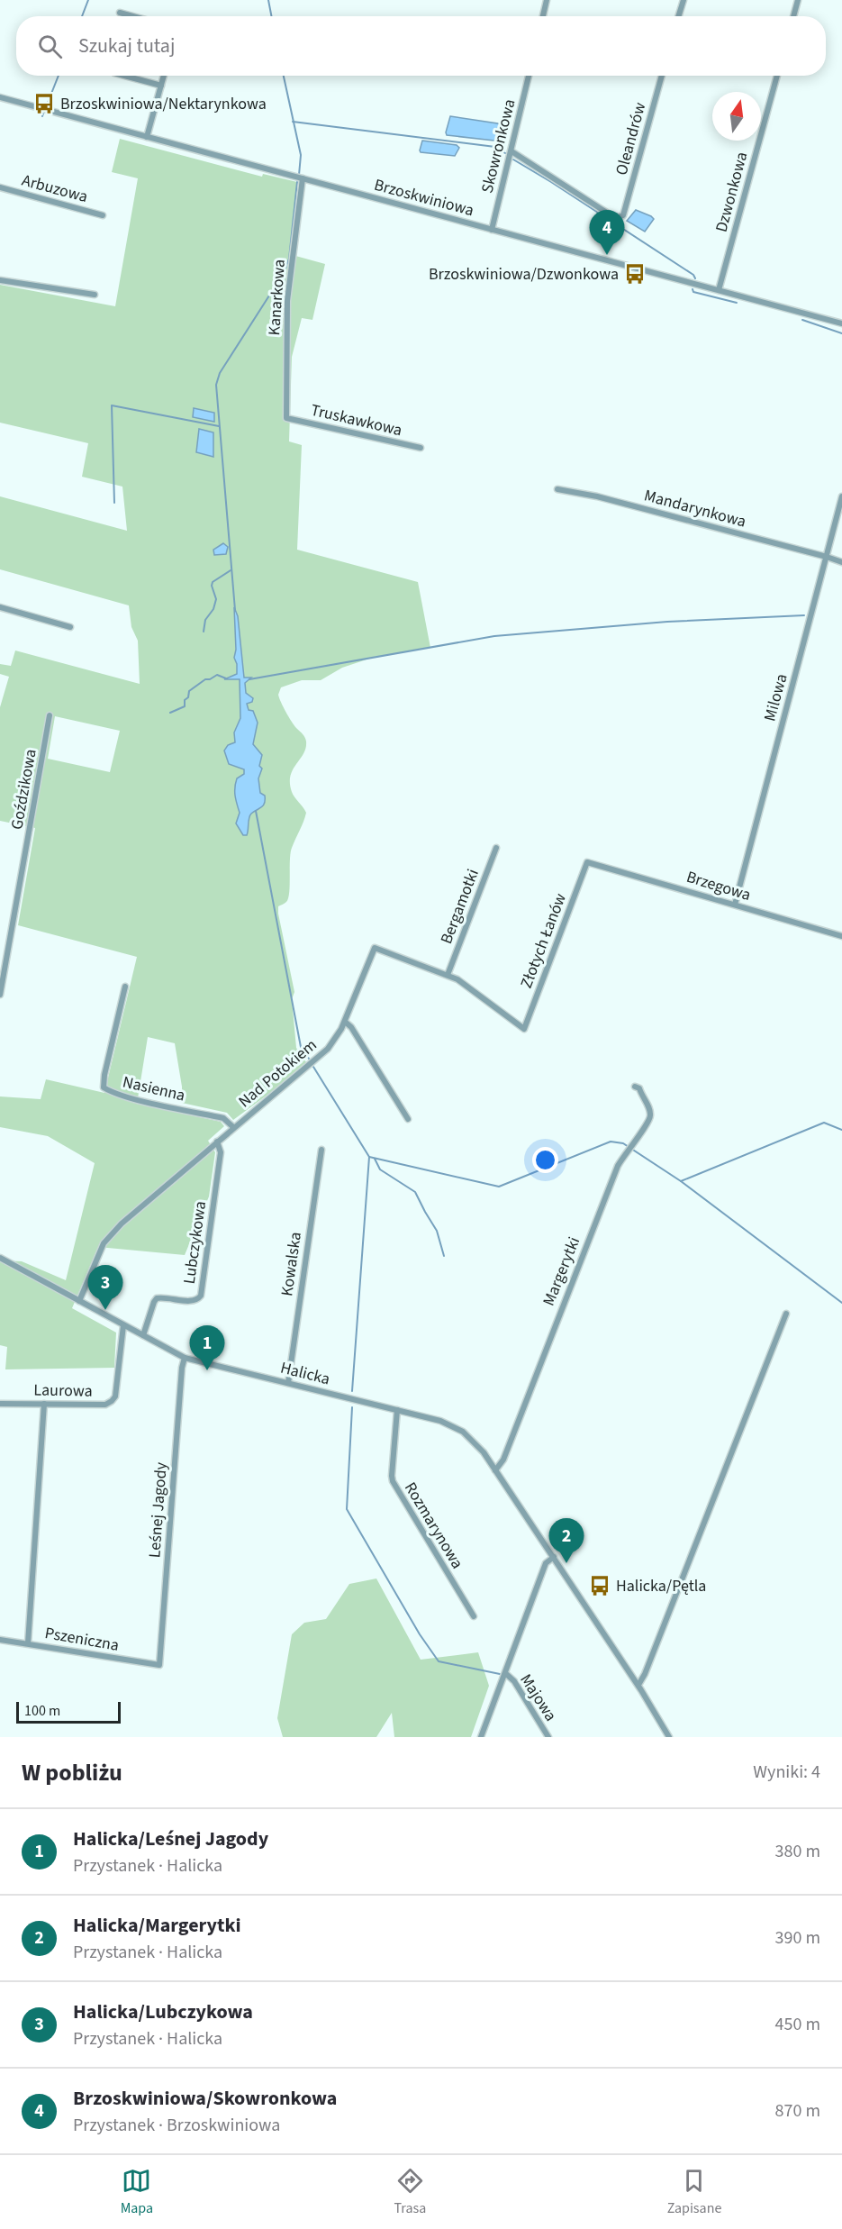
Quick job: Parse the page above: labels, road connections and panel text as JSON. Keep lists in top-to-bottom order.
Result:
{
  "streets": {
    "street": [
      "Oleandrów",
      "Skowronkowa",
      "Arbuzowa",
      "Dzwonkowa",
      "Brzoskwiniowa",
      "Kanarkowa",
      "Truskawkowa",
      "Mandarynkowa",
      "Milowa",
      "Goździkowa",
      "Brzegowa",
      "Bergamotki",
      "Złotych Łanów",
      "Nad Potokiem",
      "Nasienna",
      "Lubczykowa",
      "Kowalska",
      "Margerytki",
      "Halicka",
      "Laurowa",
      "Leśnej Jagody",
      "Rozmarynowa",
      "Pszeniczna",
      "Majowa"
    ]
  },
  "crossings": [
    ["Oleandrów", "Skowronkowa"],
    ["Skowronkowa", "Brzoskwiniowa"],
    ["Dzwonkowa", "Brzoskwiniowa"],
    ["Brzoskwiniowa", "Kanarkowa"],
    ["Kanarkowa", "Truskawkowa"],
    ["Mandarynkowa", "Milowa"],
    ["Milowa", "Brzegowa"],
    ["Brzegowa", "Złotych Łanów"],
    ["Bergamotki", "Nad Potokiem"],
    ["Złotych Łanów", "Nad Potokiem"],
    ["Nad Potokiem", "Nasienna"],
    ["Nad Potokiem", "Lubczykowa"],
    ["Nad Potokiem", "Halicka"],
    ["Lubczykowa", "Halicka"],
    ["Kowalska", "Halicka"],
    ["Margerytki", "Halicka"],
    ["Halicka", "Laurowa"],
    ["Halicka", "Leśnej Jagody"],
    ["Halicka", "Rozmarynowa"],
    ["Leśnej Jagody", "Pszeniczna"]
  ],
  "places": {
    "bus stop": ["Brzoskwiniowa/Nektarynkowa", "Brzoskwiniowa/Dzwonkowa", "Halicka/Pętla"]
  },
  "scale_bar": "100 m",
  "north": "top",
  "page": {
    "search": "Szukaj tutaj",
    "pins": [
      "4",
      "3",
      "1",
      "2"
    ],
    "scale": "100 m",
    "heading": ["W pobliżu", "Wyniki: 4"],
    "list": [
      {
        "mark": "1",
        "name": "Halicka/Leśnej Jagody",
        "note": "Przystanek · Halicka",
        "value": "380 m"
      },
      {
        "mark": "2",
        "name": "Halicka/Margerytki",
        "note": "Przystanek · Halicka",
        "value": "390 m"
      },
      {
        "mark": "3",
        "name": "Halicka/Lubczykowa",
        "note": "Przystanek · Halicka",
        "value": "450 m"
      },
      {
        "mark": "4",
        "name": "Brzoskwiniowa/Skowronkowa",
        "note": "Przystanek · Brzoskwiniowa",
        "value": "870 m"
      }
    ],
    "nav": ["Mapa", "Trasa", "Zapisane"]
  }
}
